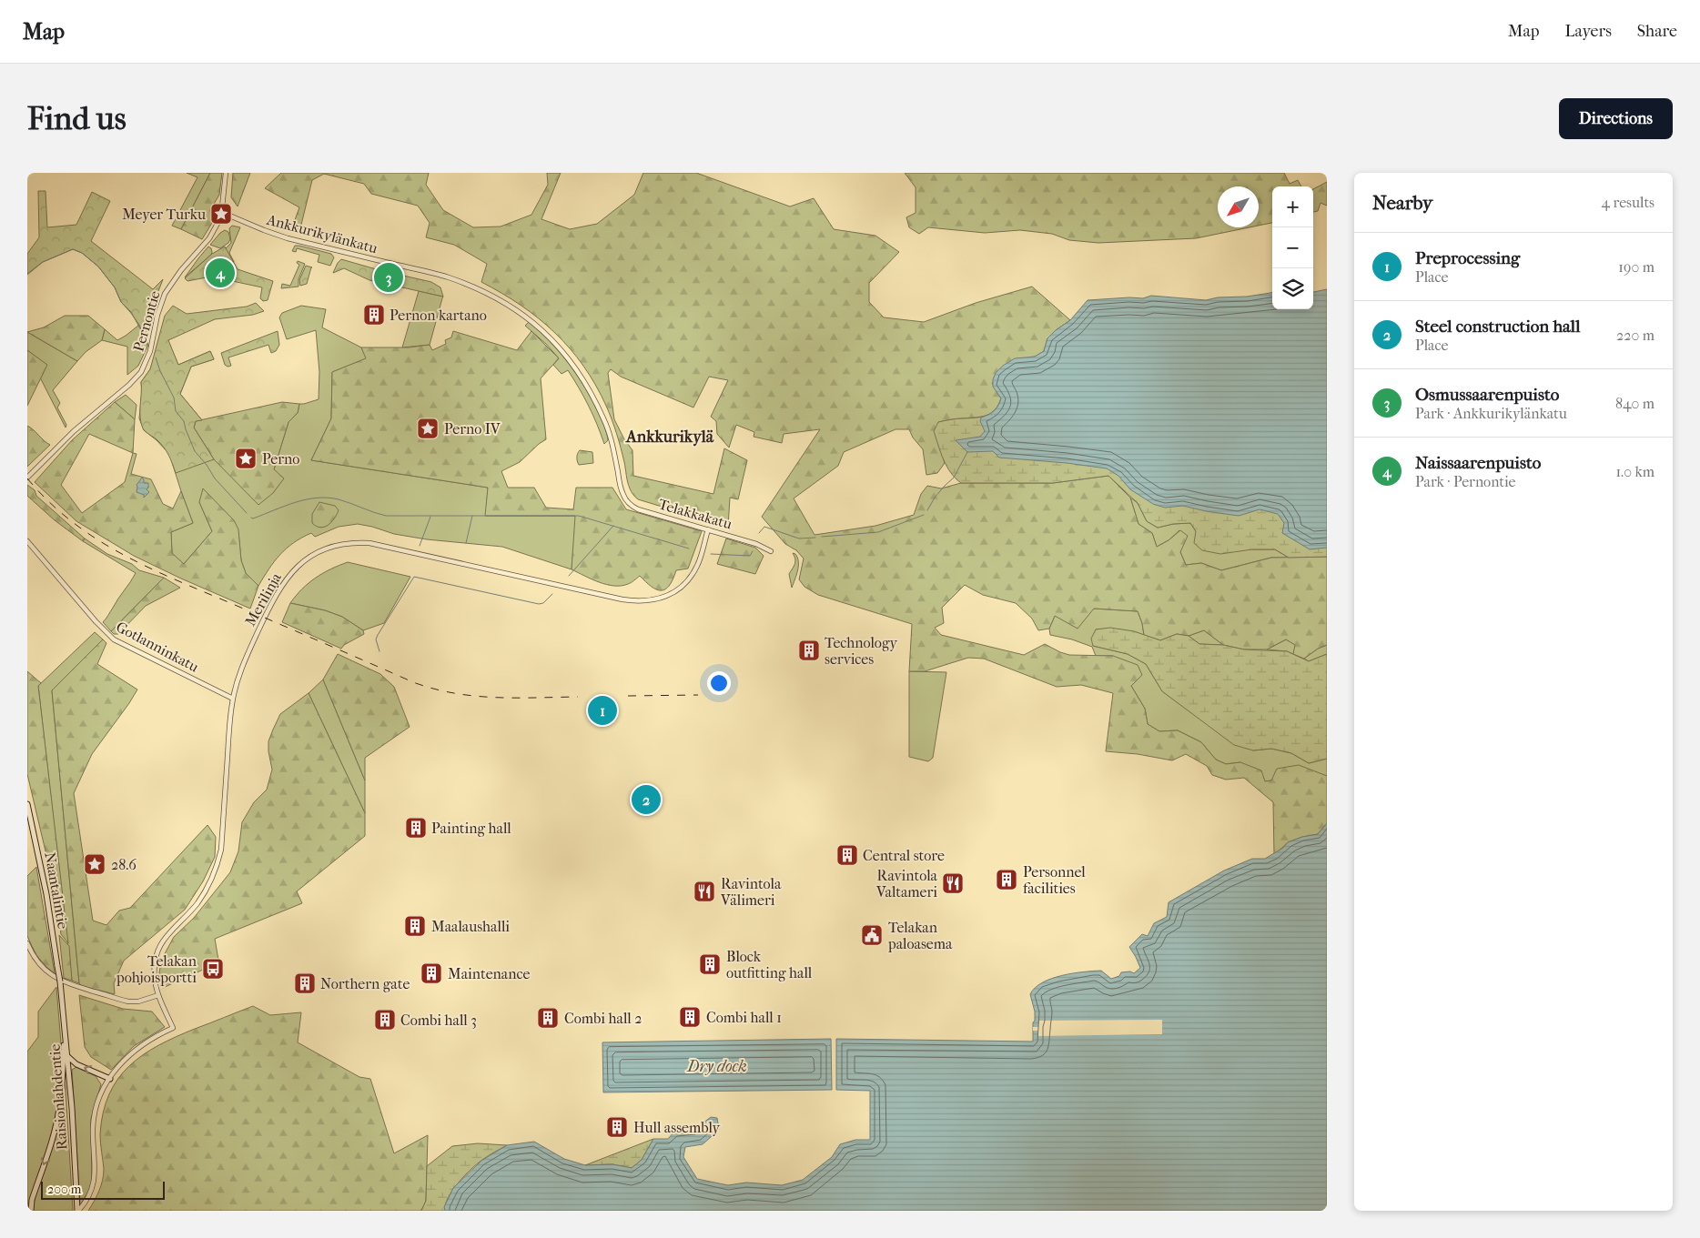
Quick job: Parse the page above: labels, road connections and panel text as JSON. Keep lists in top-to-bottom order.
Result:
{
  "streets": {
    "main road": ["Naantalintie", "Raisionlahdentie"],
    "street": [
      "Ankkurikylänkatu",
      "Pernontie",
      "Telakkakatu",
      "Merilinja",
      "Gotlanninkatu"
    ]
  },
  "crossings": [
    ["Ankkurikylänkatu", "Pernontie"],
    ["Ankkurikylänkatu", "Telakkakatu"],
    ["Telakkakatu", "Merilinja"],
    ["Merilinja", "Gotlanninkatu"],
    ["Naantalintie", "Raisionlahdentie"]
  ],
  "districts": ["Ankkurikylä"],
  "water": ["Dry dock"],
  "places": {
    "place": [
      "Meyer Turku",
      "Perno IV",
      "Perno",
      "28.6"
    ],
    "building": [
      "Pernon kartano",
      "Technology services",
      "Painting hall",
      "Central store",
      "Personnel facilities",
      "Maalaushalli",
      "Block outfitting hall",
      "Maintenance",
      "Northern gate",
      "Combi hall 1",
      "Combi hall 2",
      "Combi hall 3",
      "Hull assembly"
    ],
    "restaurant": ["Ravintola Valtameri", "Ravintola Välimeri"],
    "public building": ["Telakan paloasema"],
    "bus stop": ["Telakan pohjoisportti"]
  },
  "scale_bar": "200 m",
  "north": "bottom left",
  "page": {
    "header": "Map",
    "nav": ["Map", "Layers", "Share"],
    "buttons": "Directions",
    "title": "Find us",
    "heading": ["Nearby", "4 results"],
    "map_buttons": ["+", "−"],
    "list": [
      {
        "mark": "1",
        "name": "Preprocessing",
        "note": "Place",
        "value": "190 m"
      },
      {
        "mark": "2",
        "name": "Steel construction hall",
        "note": "Place",
        "value": "220 m"
      },
      {
        "mark": "3",
        "name": "Osmussaarenpuisto",
        "note": "Park · Ankkurikylänkatu",
        "value": "840 m"
      },
      {
        "mark": "4",
        "name": "Naissaarenpuisto",
        "note": "Park · Pernontie",
        "value": "1.0 km"
      }
    ],
    "pins": [
      "4",
      "3",
      "1",
      "2"
    ],
    "scale": "200 m"
  }
}
